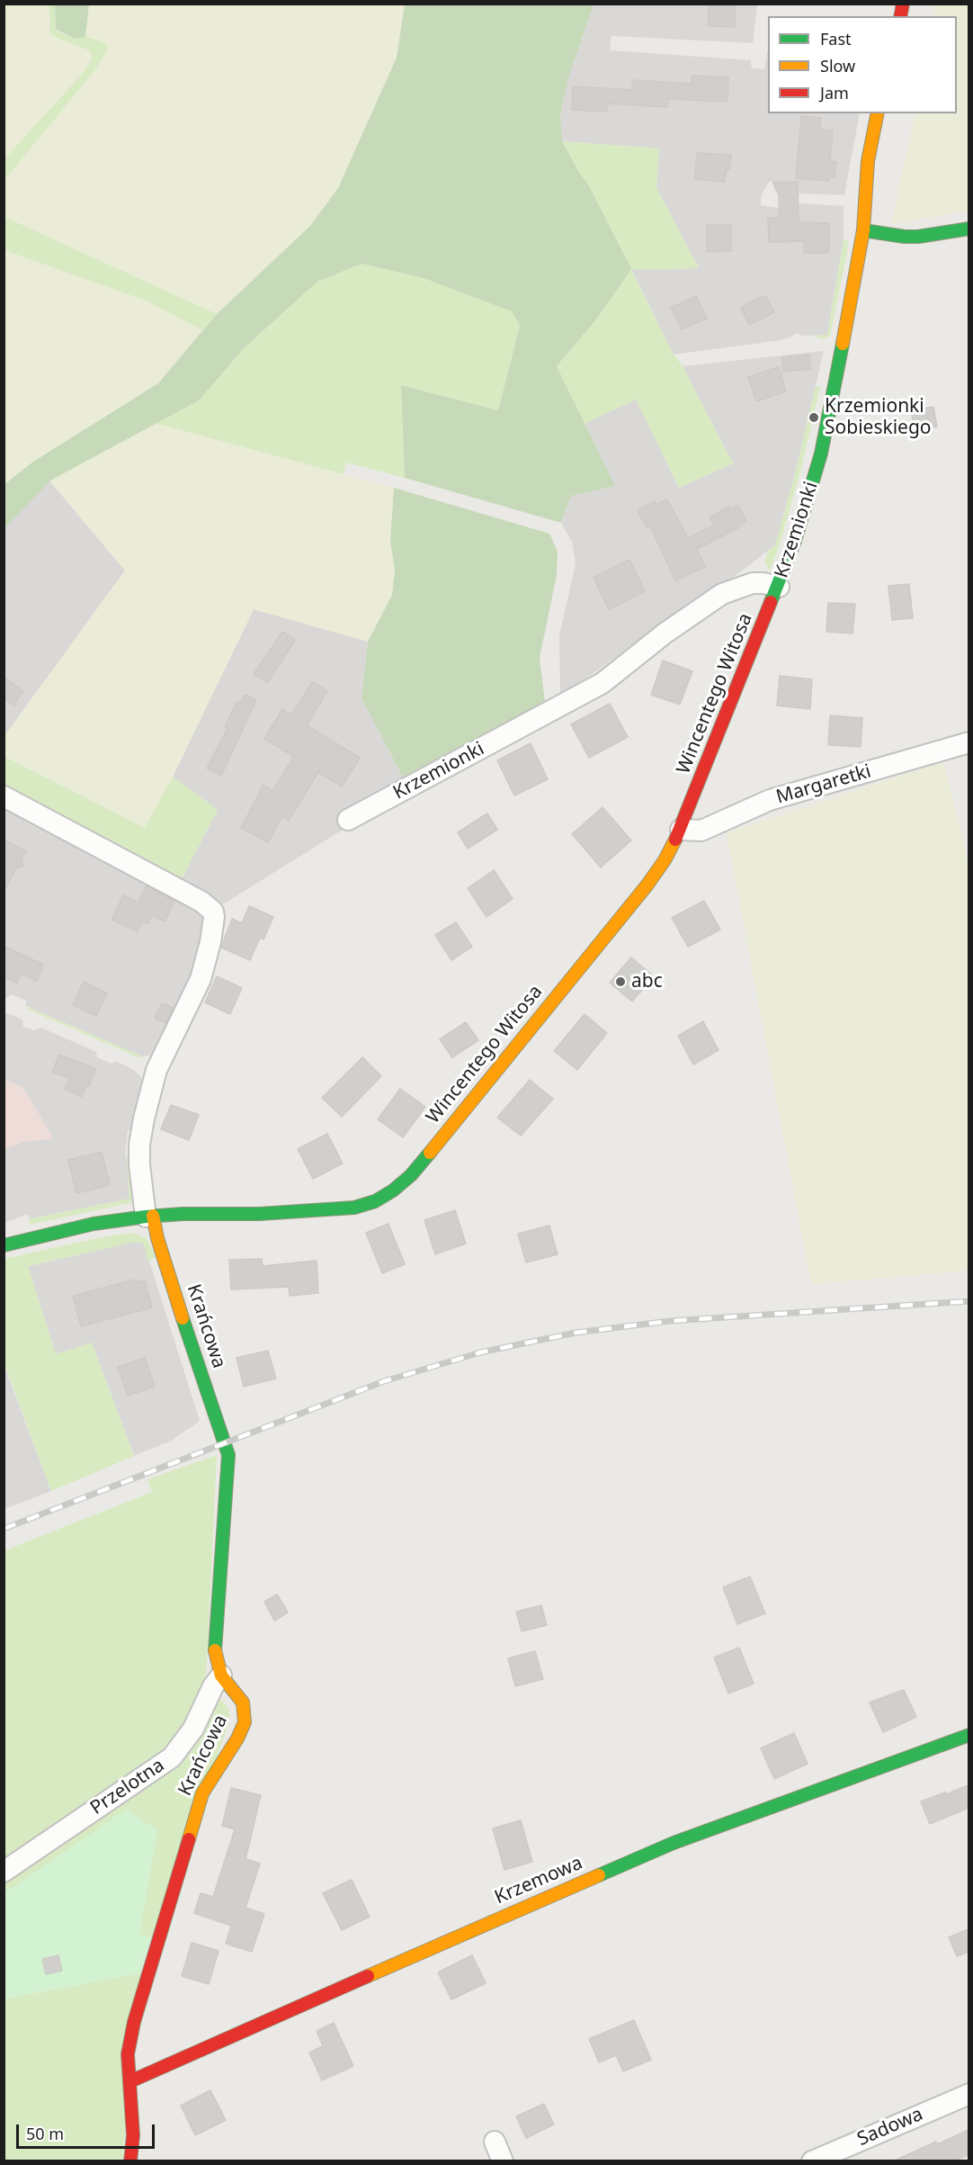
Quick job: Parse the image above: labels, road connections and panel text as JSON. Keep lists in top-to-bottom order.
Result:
{
  "streets": {
    "street": [
      "Krzemionki",
      "Wincentego Witosa",
      "Margaretki",
      "Krańcowa",
      "Przelotna",
      "Krzemowa",
      "Sadowa"
    ]
  },
  "crossings": [
    ["Krzemionki", "Wincentego Witosa"],
    ["Wincentego Witosa", "Margaretki"],
    ["Wincentego Witosa", "Krańcowa"],
    ["Krańcowa", "Przelotna"],
    ["Krańcowa", "Krzemowa"]
  ],
  "places": ["Krzemionki Sobieskiego", "abc"],
  "legend": ["Fast", "Slow", "Jam"],
  "scale_bar": "50 m"
}
